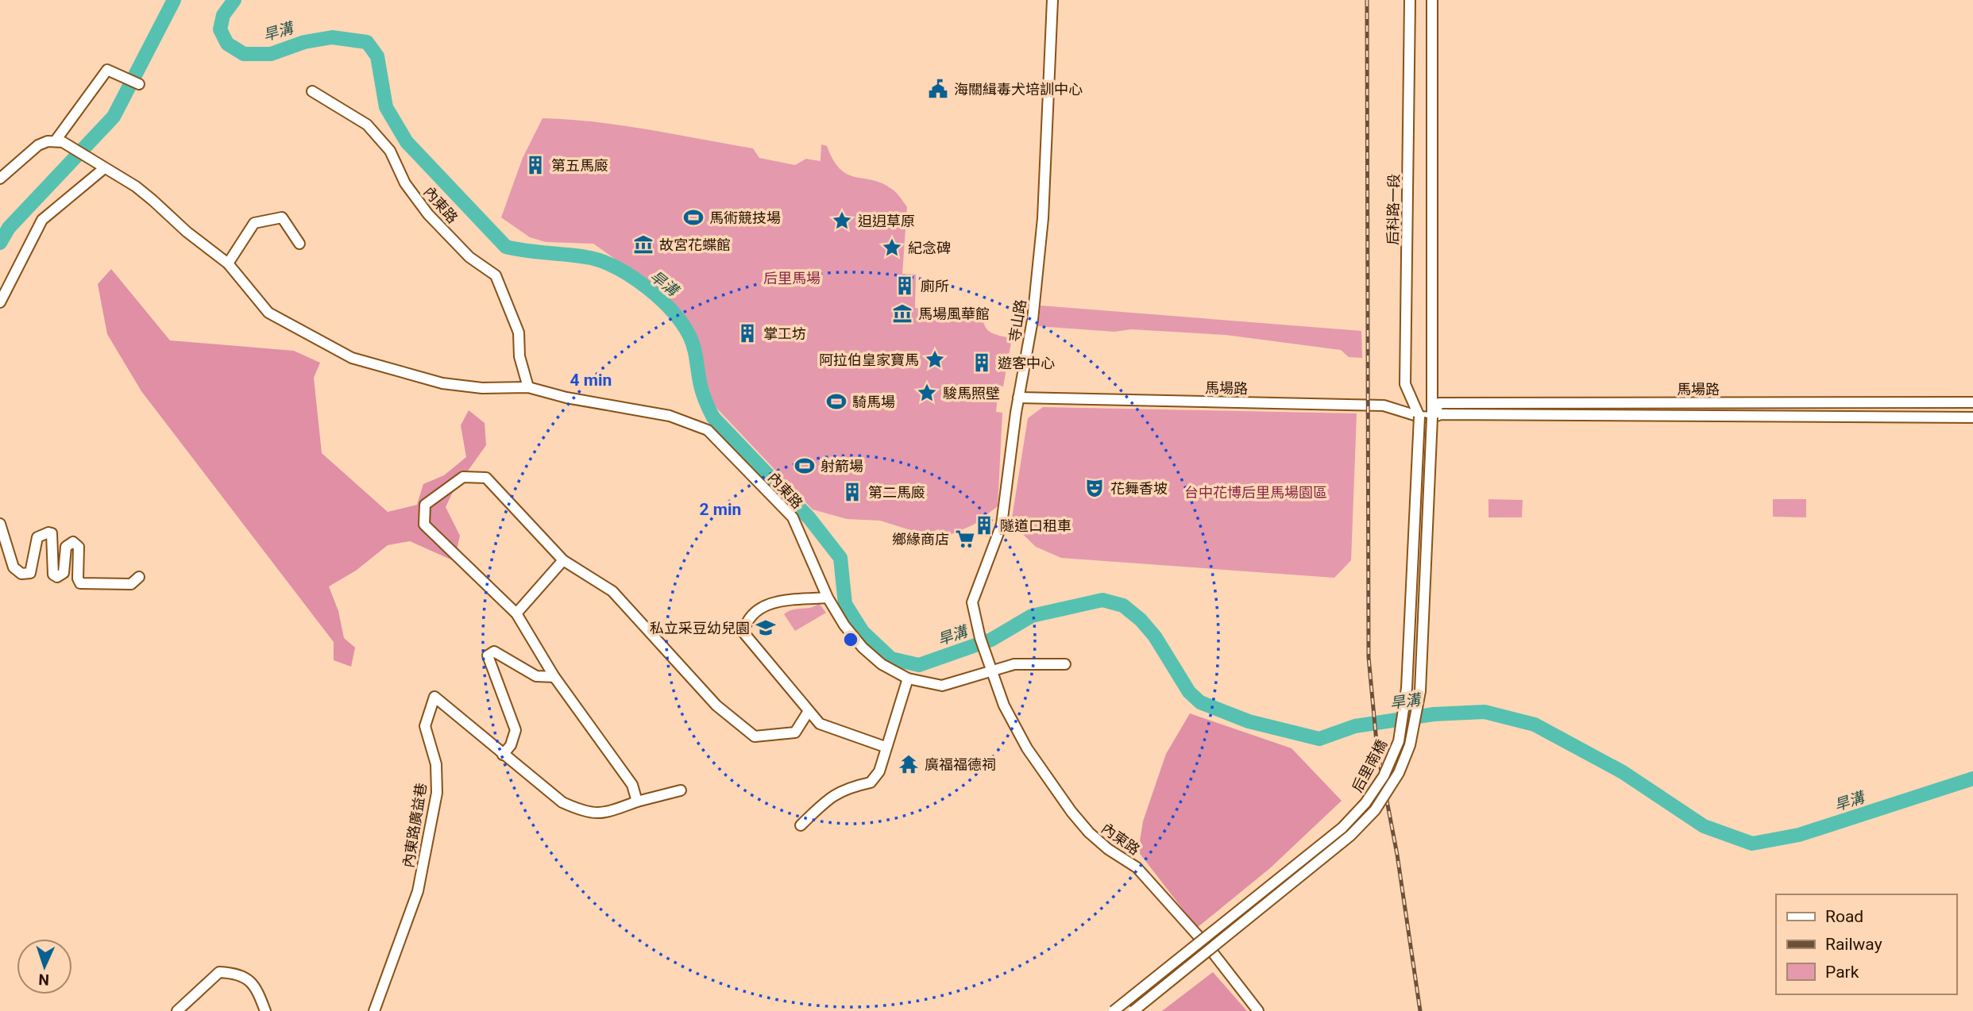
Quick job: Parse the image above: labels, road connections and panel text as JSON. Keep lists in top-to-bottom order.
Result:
{
  "streets": {
    "street": [
      "內東路",
      "后科路一段",
      "寺山路",
      "馬場路",
      "后里南橋",
      "內東路廣益巷"
    ]
  },
  "crossings": [
    ["內東路", "寺山路"],
    ["后科路一段", "馬場路"],
    ["后科路一段", "后里南橋"],
    ["寺山路", "馬場路"],
    ["馬場路", "后里南橋"]
  ],
  "water": ["旱溝"],
  "parks": ["后里馬場", "台中花博后里馬場園區"],
  "places": {
    "public building": ["海關緝毒犬培訓中心"],
    "building": [
      "第五馬廄",
      "廁所",
      "掌工坊",
      "遊客中心",
      "第二馬廄",
      "隧道口租車"
    ],
    "sports": ["馬術競技場", "騎馬場", "射箭場"],
    "place": [
      "𨑨迌草原",
      "紀念碑",
      "阿拉伯皇家寶馬",
      "駿馬照壁"
    ],
    "museum": ["故宮花蝶館", "馬場風華館"],
    "theatre": ["花舞香坡"],
    "supermarket": ["鄉緣商店"],
    "school or university": ["私立采豆幼兒園"],
    "temple": ["廣福福德祠"]
  },
  "legend": ["Road", "Railway", "Park"],
  "north": "bottom",
  "rings": ["4 min", "2 min"]
}
